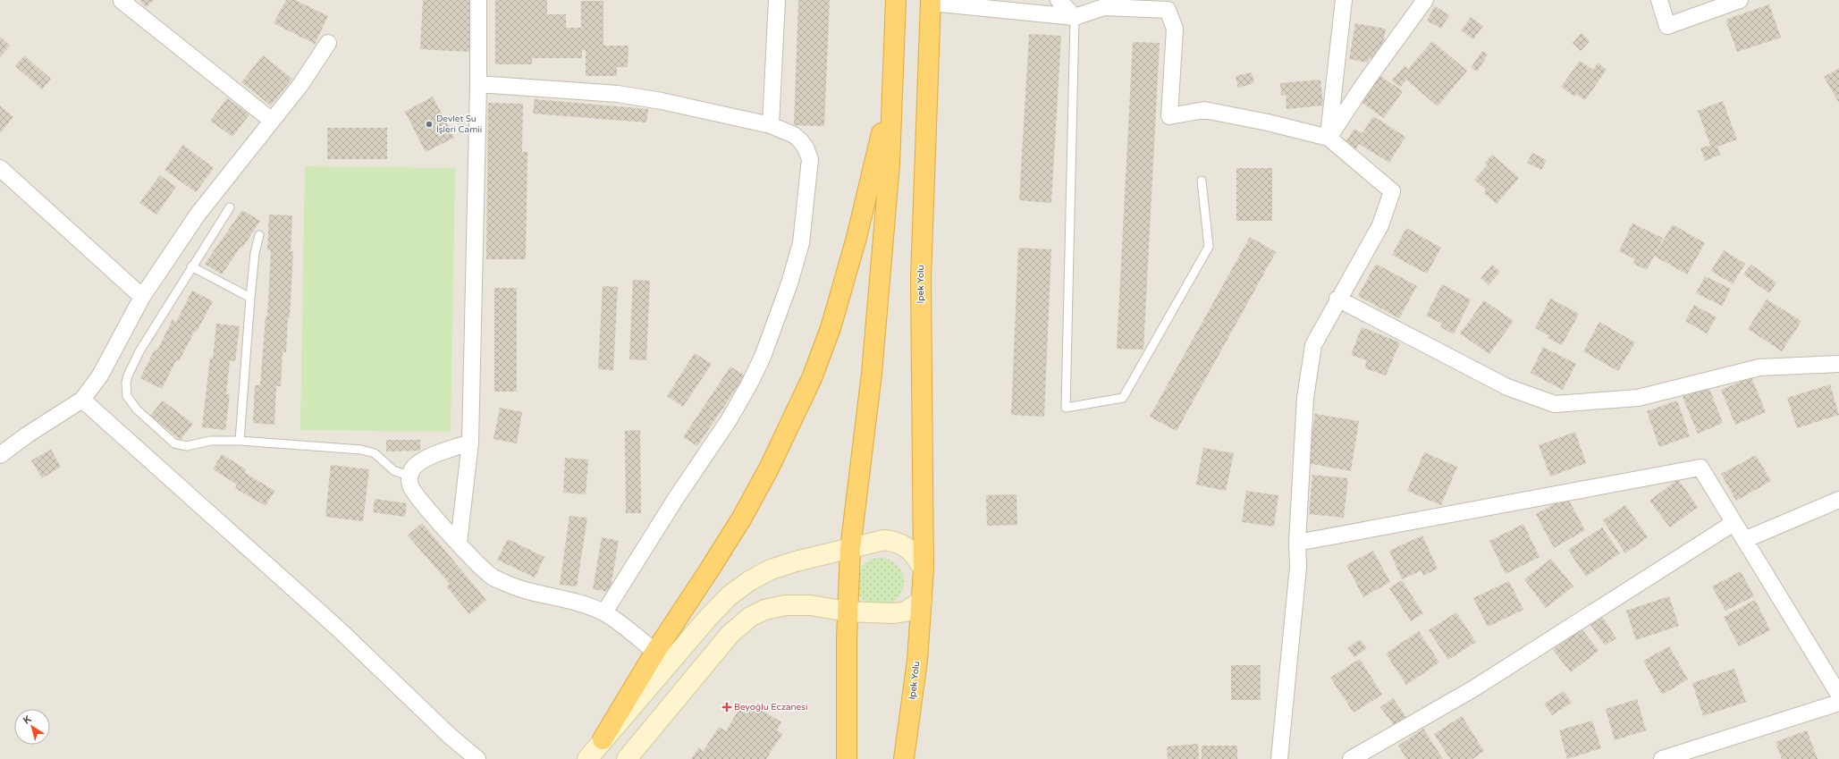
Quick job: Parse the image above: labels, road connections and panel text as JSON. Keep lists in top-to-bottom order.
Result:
{
  "streets": {
    "highway": ["İpek Yolu", "Ipek Yolu"]
  },
  "crossings": [
    ["İpek Yolu", "Ipek Yolu"]
  ],
  "places": {
    "other": ["Devlet Su İşleri Camii"],
    "health": ["Beyoğlu Eczanesi"]
  },
  "north": "top left"
}
